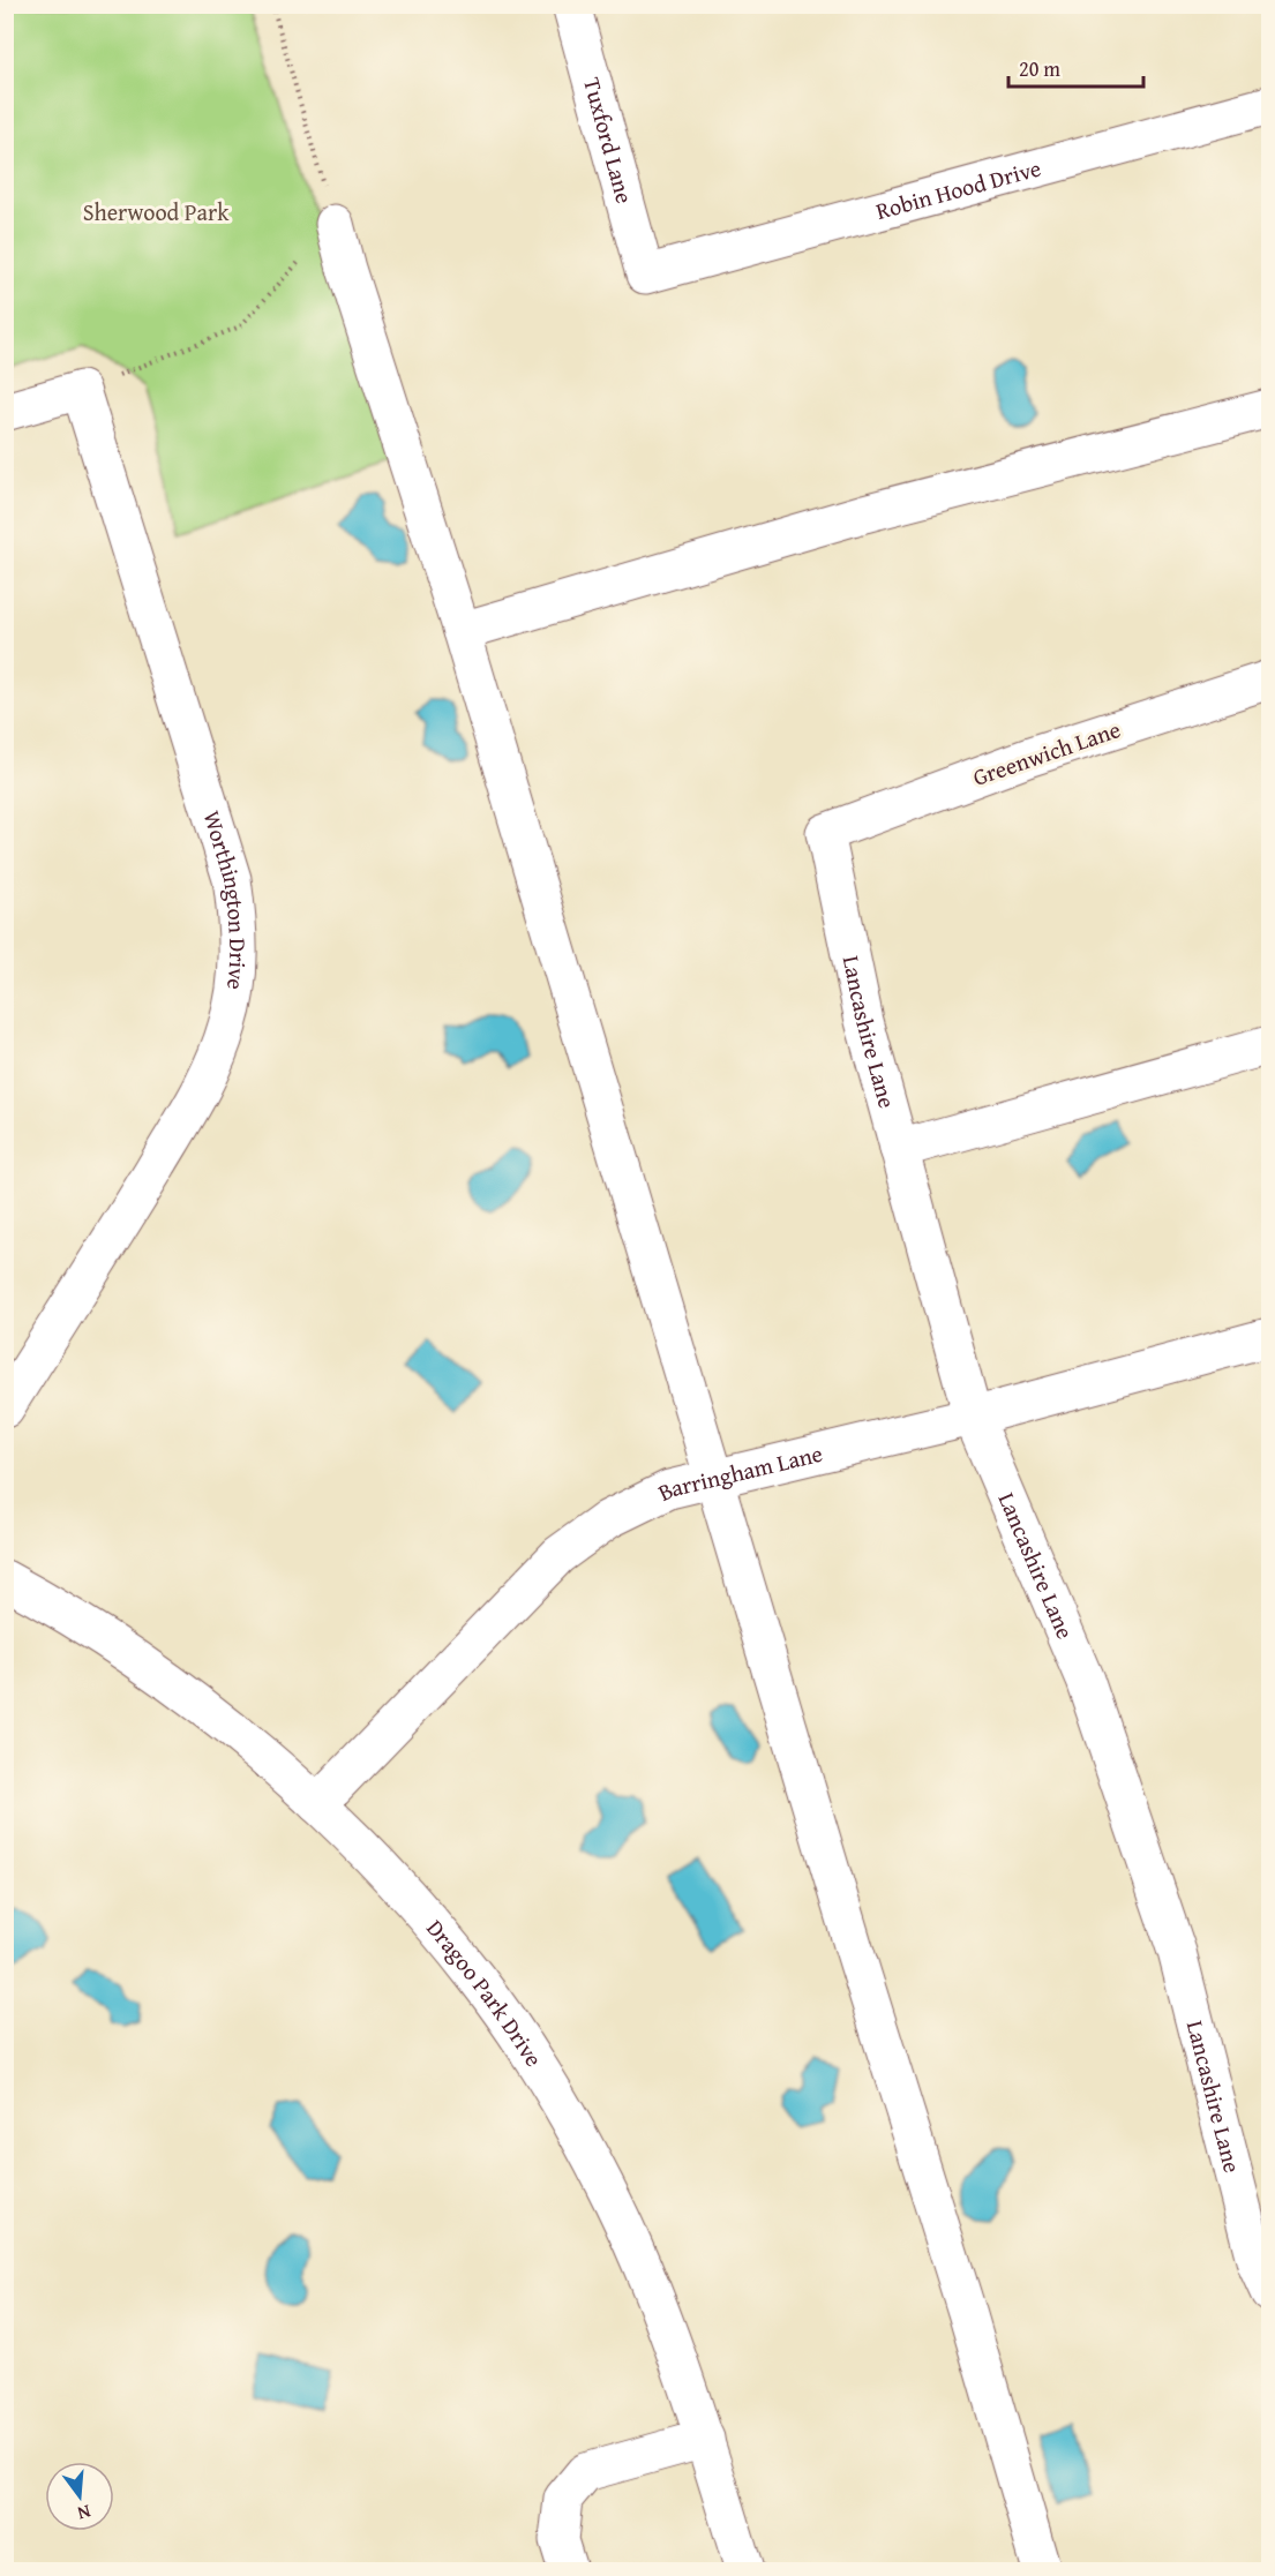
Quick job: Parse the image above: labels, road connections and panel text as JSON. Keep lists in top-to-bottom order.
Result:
{
  "streets": {
    "street": [
      "Tuxford Lane",
      "Robin Hood Drive",
      "Greenwich Lane",
      "Worthington Drive",
      "Lancashire Lane",
      "Barringham Lane",
      "Dragoo Park Drive"
    ]
  },
  "crossings": [
    ["Tuxford Lane", "Robin Hood Drive"],
    ["Greenwich Lane", "Lancashire Lane"],
    ["Lancashire Lane", "Barringham Lane"],
    ["Barringham Lane", "Dragoo Park Drive"]
  ],
  "parks": ["Sherwood Park"],
  "scale_bar": "20 m",
  "north": "bottom"
}
